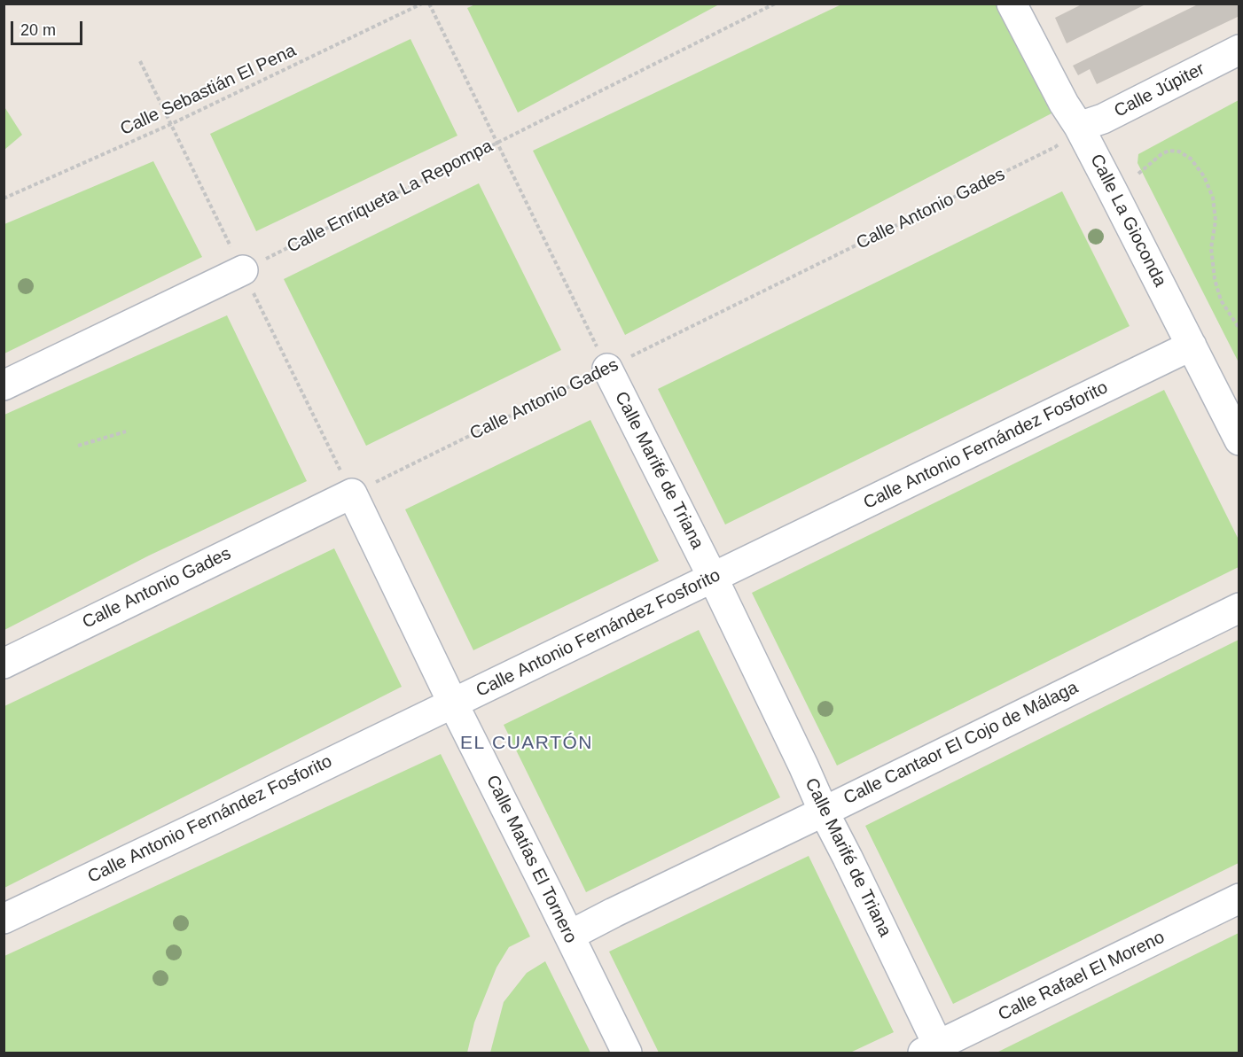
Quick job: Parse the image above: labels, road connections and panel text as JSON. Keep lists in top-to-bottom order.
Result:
{
  "streets": {
    "street": [
      "Calle Júpiter",
      "Calle Antonio Gades",
      "Calle La Gioconda",
      "Calle Antonio Fernández Fosforito",
      "Calle Marifé de Triana",
      "Calle Cantaor El Cojo de Málaga",
      "Calle Matías El Tornero",
      "Calle Rafael El Moreno"
    ],
    "path": ["Calle Sebastián El Pena", "Calle Enriqueta La Repompa"]
  },
  "crossings": [
    ["Calle Júpiter", "Calle Antonio Gades"],
    ["Calle Júpiter", "Calle La Gioconda"],
    ["Calle Antonio Gades", "Calle La Gioconda"],
    ["Calle Antonio Gades", "Calle Marifé de Triana"],
    ["Calle Antonio Gades", "Calle Matías El Tornero"],
    ["Calle La Gioconda", "Calle Antonio Fernández Fosforito"],
    ["Calle Antonio Fernández Fosforito", "Calle Marifé de Triana"],
    ["Calle Antonio Fernández Fosforito", "Calle Matías El Tornero"],
    ["Calle Marifé de Triana", "Calle Cantaor El Cojo de Málaga"],
    ["Calle Marifé de Triana", "Calle Rafael El Moreno"],
    ["Calle Cantaor El Cojo de Málaga", "Calle Matías El Tornero"]
  ],
  "districts": ["EL CUARTÓN"],
  "scale_bar": "20 m"
}
